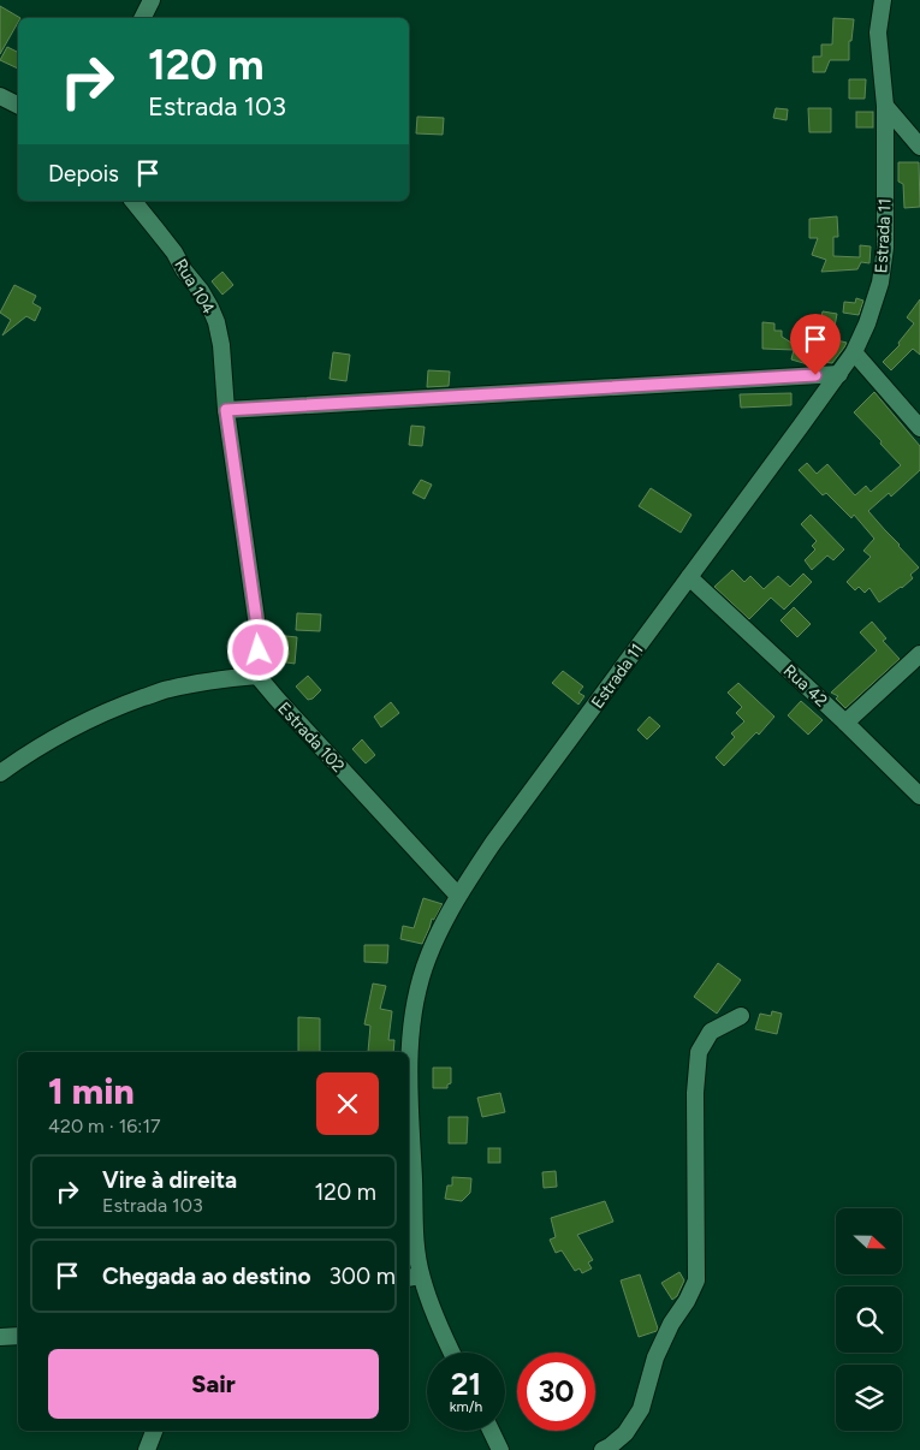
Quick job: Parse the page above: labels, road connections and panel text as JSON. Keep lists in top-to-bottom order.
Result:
{
  "streets": {
    "street": [
      "Estrada 11",
      "Rua 104",
      "Rua 42",
      "Estrada 102"
    ]
  },
  "crossings": [
    ["Estrada 11", "Rua 42"],
    ["Estrada 11", "Estrada 102"],
    ["Rua 104", "Estrada 102"]
  ],
  "north": "right",
  "page": {
    "turn": ["120 m", "Estrada 103"],
    "then": "Depois",
    "heading": ["1 min", "420 m · 16:17"],
    "list": [
      {
        "name": "Vire à direita",
        "note": "Estrada 103",
        "value": "120 m"
      },
      {
        "name": "Chegada ao destino",
        "value": "300 m"
      }
    ],
    "buttons": "Sair",
    "speed": "21 km/h",
    "limit": "30"
  }
}
